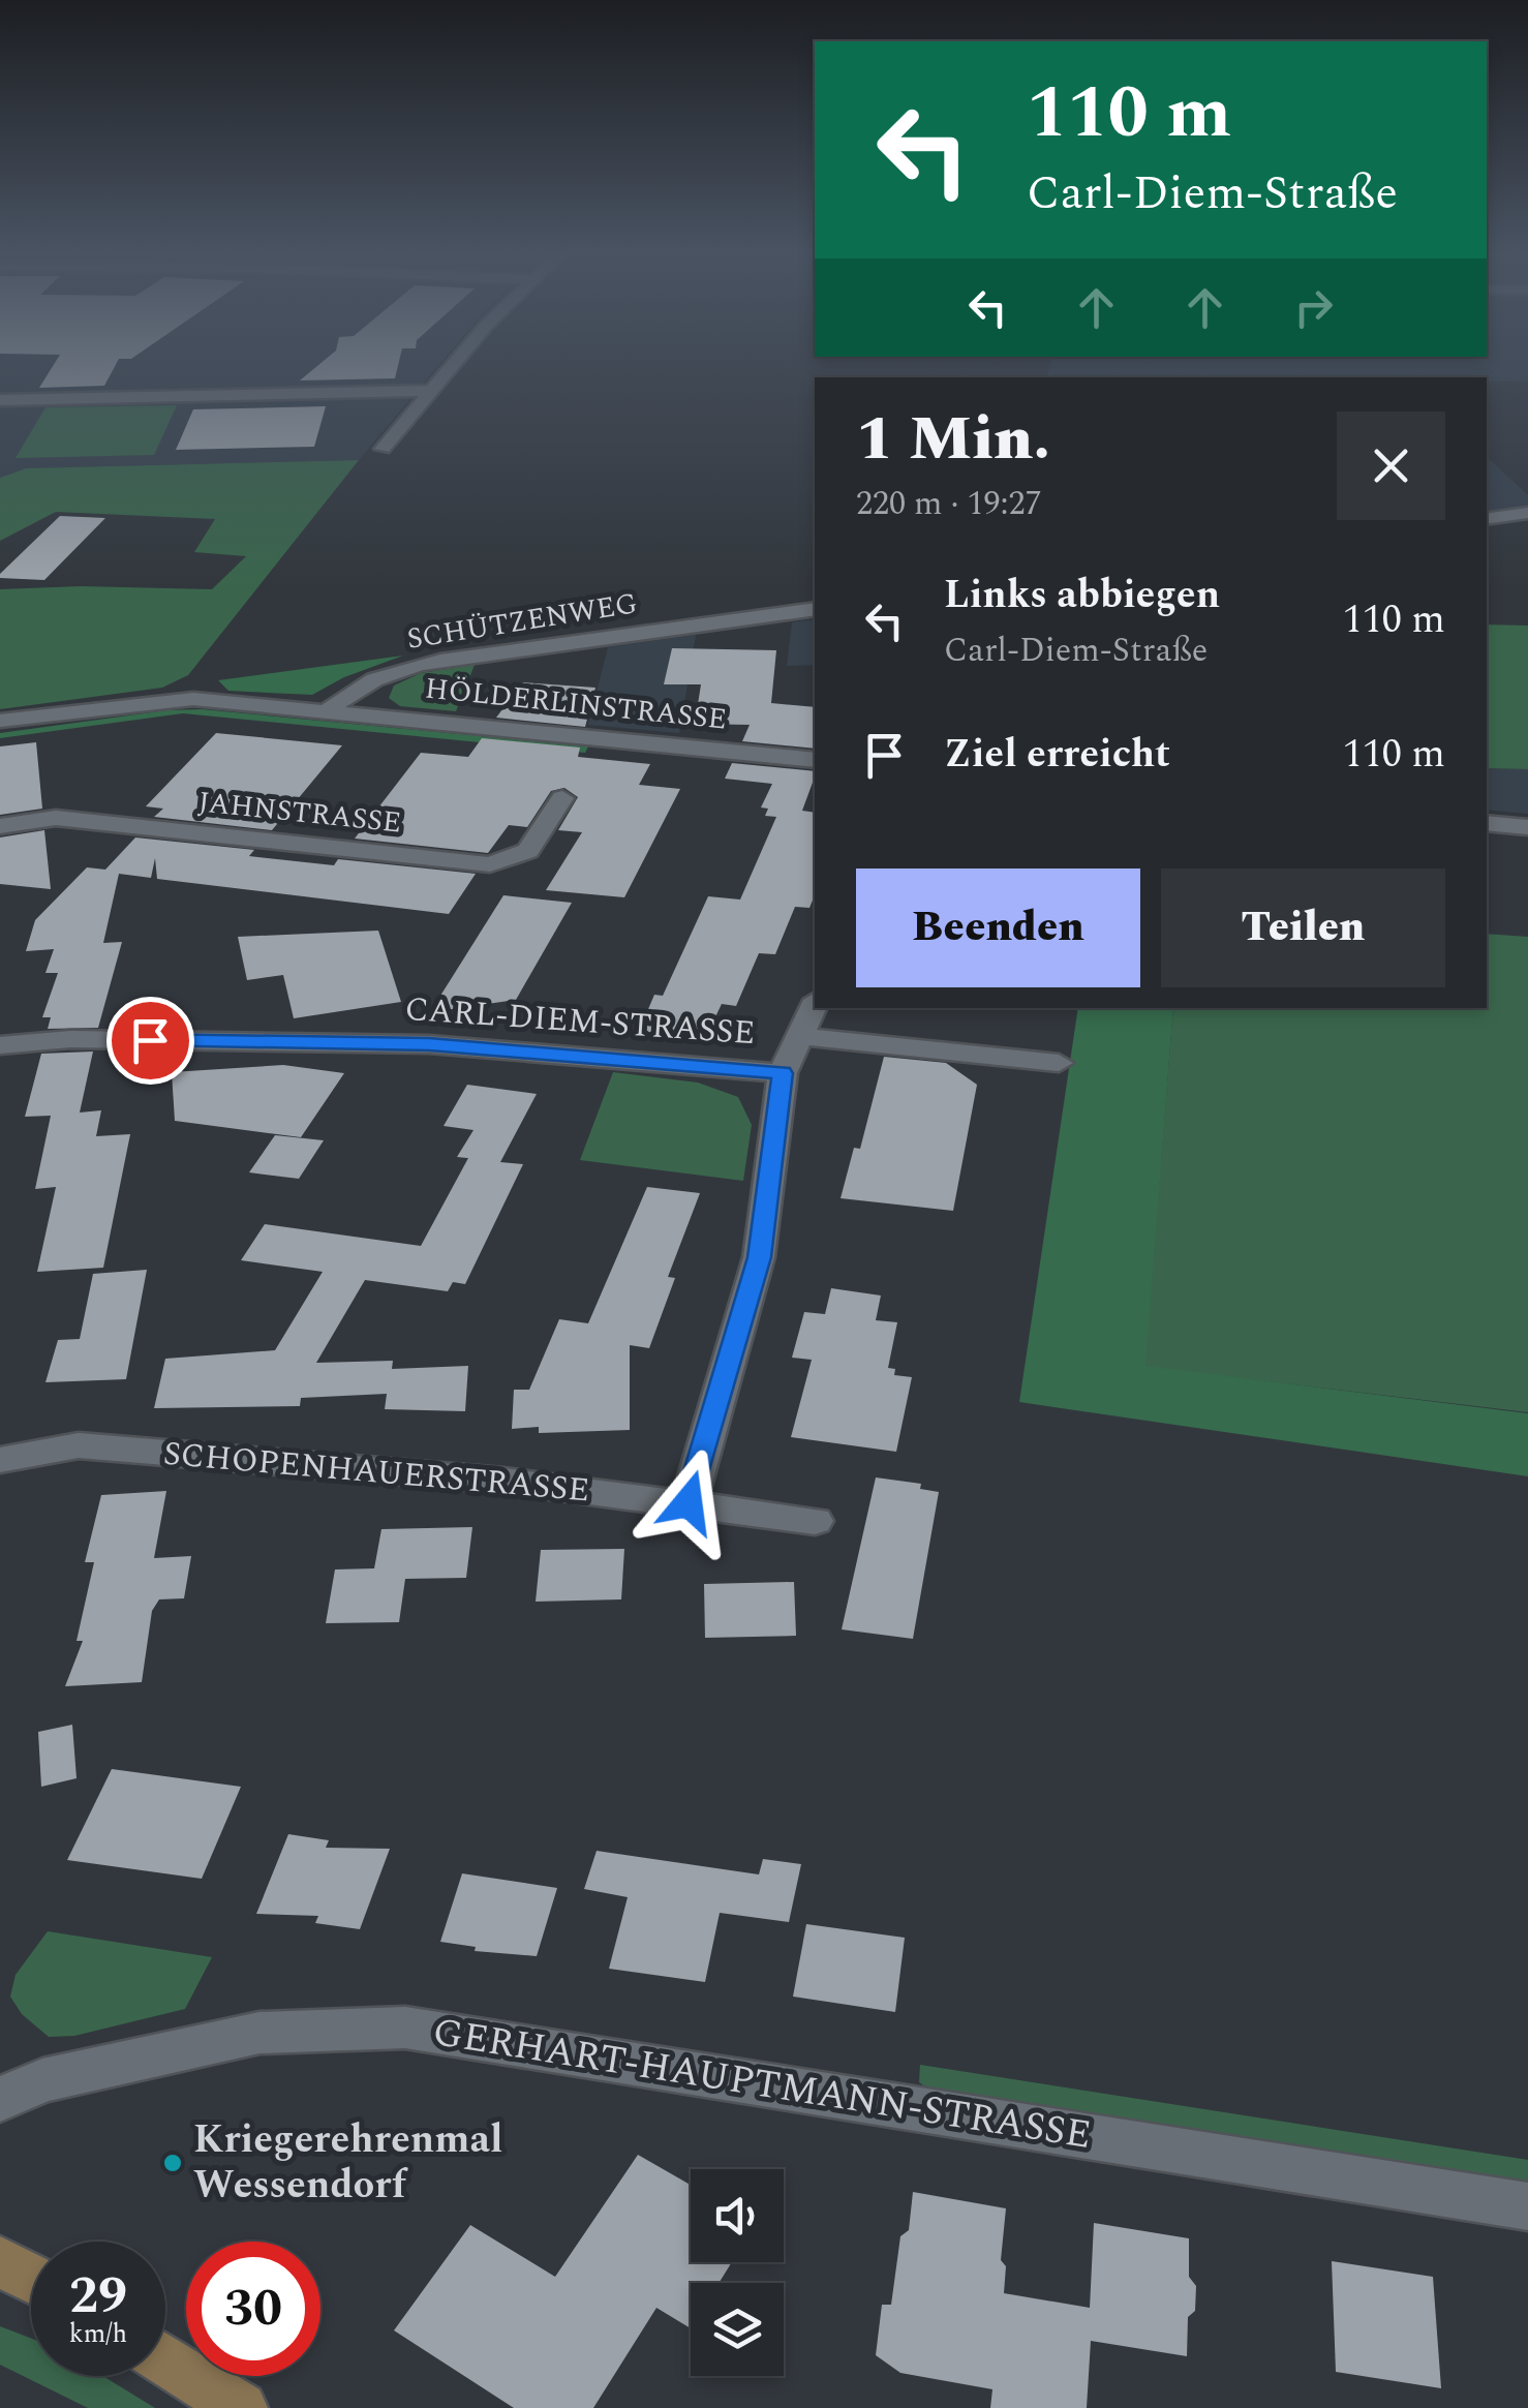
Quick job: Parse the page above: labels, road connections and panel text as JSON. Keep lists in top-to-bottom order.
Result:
{
  "streets": {
    "street": [
      "SCHÜTZENWEG",
      "HÖLDERLINSTRASSE",
      "JAHNSTRASSE",
      "CARL-DIEM-STRASSE",
      "SCHOPENHAUERSTRASSE",
      "GERHART-HAUPTMANN-STRASSE"
    ]
  },
  "crossings": [
    ["SCHÜTZENWEG", "HÖLDERLINSTRASSE"]
  ],
  "places": ["Kriegerehrenmal Wessendorf"],
  "page": {
    "turn": ["110 m", "Carl-Diem-Straße"],
    "heading": ["1 Min.", "220 m · 19:27"],
    "list": [
      {
        "name": "Links abbiegen",
        "note": "Carl-Diem-Straße",
        "value": "110 m"
      },
      {
        "name": "Ziel erreicht",
        "value": "110 m"
      }
    ],
    "buttons": ["Beenden", "Teilen"],
    "speed": "29 km/h",
    "limit": "30"
  }
}
